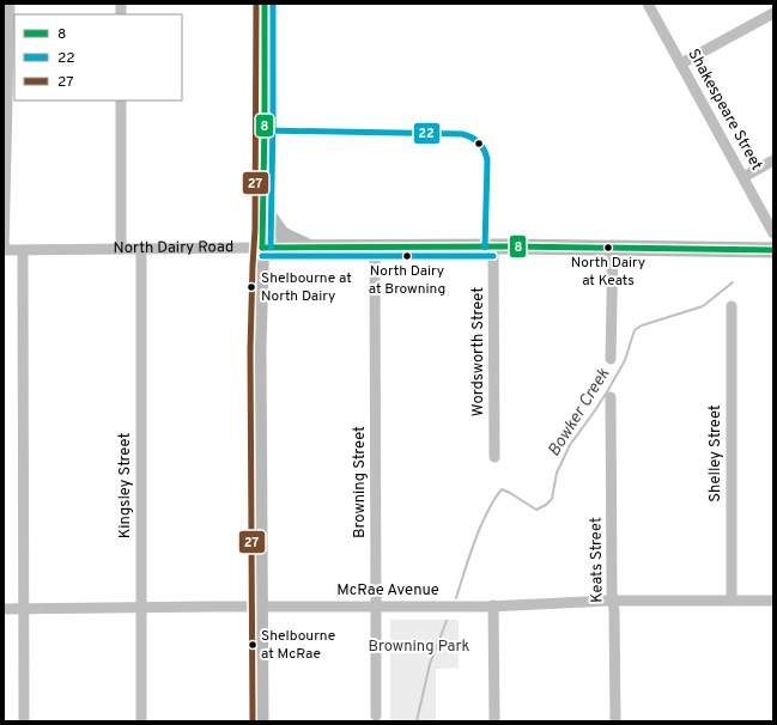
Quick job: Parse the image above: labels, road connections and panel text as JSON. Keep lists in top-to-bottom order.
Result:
{
  "streets": {
    "main road": ["North Dairy Road"],
    "street": [
      "Shakespeare Street",
      "Wordsworth Street",
      "Shelley Street",
      "Browning Street",
      "Kingsley Street",
      "Keats Street",
      "McRae Avenue"
    ]
  },
  "crossings": [
    ["North Dairy Road", "Wordsworth Street"],
    ["North Dairy Road", "Browning Street"],
    ["North Dairy Road", "Kingsley Street"],
    ["Shelley Street", "McRae Avenue"],
    ["Browning Street", "McRae Avenue"],
    ["Kingsley Street", "McRae Avenue"],
    ["Keats Street", "McRae Avenue"]
  ],
  "water": ["Bowker Creek"],
  "parks": ["Browning Park"],
  "places": [
    "North Dairy at Keats",
    "North Dairy at Browning",
    "Shelbourne at North Dairy",
    "Shelbourne at McRae"
  ],
  "lines": ["transit line 8", "transit line 22", "transit line 27"],
  "legend": ["8", "22", "27"]
}
